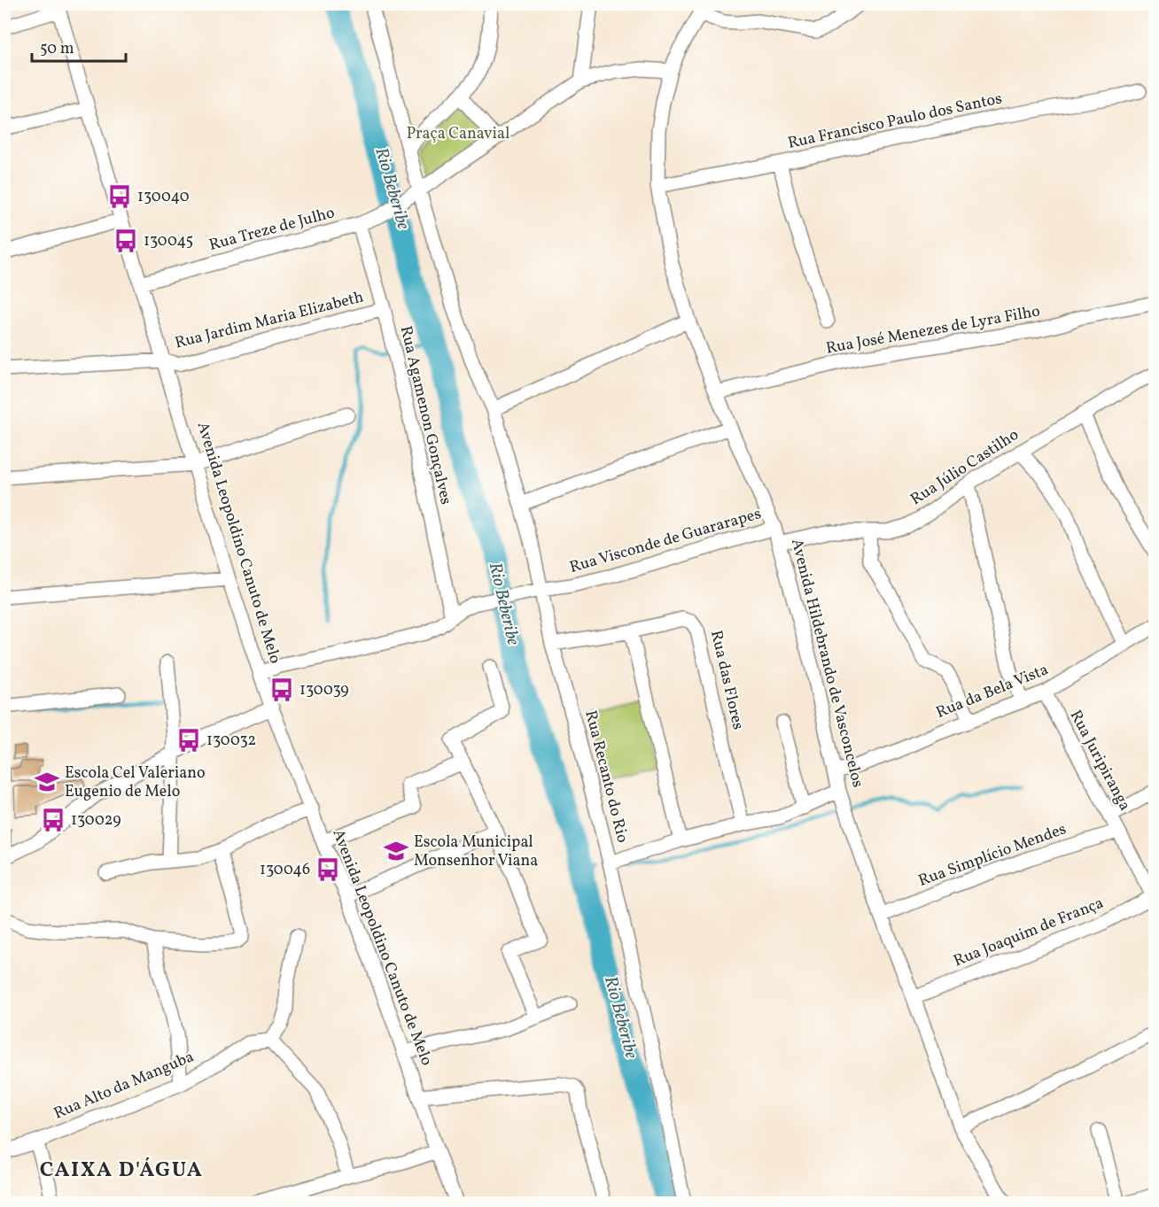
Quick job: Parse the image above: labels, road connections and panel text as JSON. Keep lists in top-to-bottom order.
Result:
{
  "streets": {
    "street": [
      "Rua Francisco Paulo dos Santos",
      "Rua Treze de Julho",
      "Rua Jardim Maria Elizabeth",
      "Rua José Menezes de Lyra Filho",
      "Rua Agamenon Gonçalves",
      "Rua Júlio Castilho",
      "Rua Visconde de Guararapes",
      "Avenida Leopoldino Canuto de Melo",
      "Avenida Hildebrando de Vasconcelos",
      "Rua das Flores",
      "Rua da Bela Vista",
      "Rua Juripiranga",
      "Rua Recanto do Rio",
      "Rua Simplício Mendes",
      "Rua Joaquim de França",
      "Rua Alto da Manguba"
    ]
  },
  "crossings": [
    ["Rua Francisco Paulo dos Santos", "Avenida Hildebrando de Vasconcelos"],
    ["Rua Treze de Julho", "Rua Agamenon Gonçalves"],
    ["Rua Treze de Julho", "Avenida Leopoldino Canuto de Melo"],
    ["Rua Treze de Julho", "Avenida Hildebrando de Vasconcelos"],
    ["Rua Treze de Julho", "Rua Recanto do Rio"],
    ["Rua Jardim Maria Elizabeth", "Rua Agamenon Gonçalves"],
    ["Rua Jardim Maria Elizabeth", "Avenida Leopoldino Canuto de Melo"],
    ["Rua José Menezes de Lyra Filho", "Avenida Hildebrando de Vasconcelos"],
    ["Rua Agamenon Gonçalves", "Rua Visconde de Guararapes"],
    ["Rua Júlio Castilho", "Avenida Hildebrando de Vasconcelos"],
    ["Rua Visconde de Guararapes", "Avenida Leopoldino Canuto de Melo"],
    ["Rua Visconde de Guararapes", "Avenida Hildebrando de Vasconcelos"],
    ["Rua Visconde de Guararapes", "Rua Recanto do Rio"],
    ["Avenida Hildebrando de Vasconcelos", "Rua da Bela Vista"],
    ["Avenida Hildebrando de Vasconcelos", "Rua Recanto do Rio"],
    ["Avenida Hildebrando de Vasconcelos", "Rua Simplício Mendes"],
    ["Avenida Hildebrando de Vasconcelos", "Rua Joaquim de França"],
    ["Rua das Flores", "Rua Recanto do Rio"],
    ["Rua da Bela Vista", "Rua Juripiranga"],
    ["Rua Juripiranga", "Rua Simplício Mendes"],
    ["Rua Juripiranga", "Rua Joaquim de França"]
  ],
  "districts": ["CAIXA D'ÁGUA"],
  "water": ["Rio Beberibe"],
  "parks": ["Praça Canavial"],
  "places": {
    "bus stop": [
      "130040",
      "130045",
      "130039",
      "130032",
      "130029",
      "130046"
    ],
    "school or university": ["Escola Cel Valeriano Eugenio de Melo", "Escola Municipal Monsenhor Viana"]
  },
  "scale_bar": "50 m"
}
